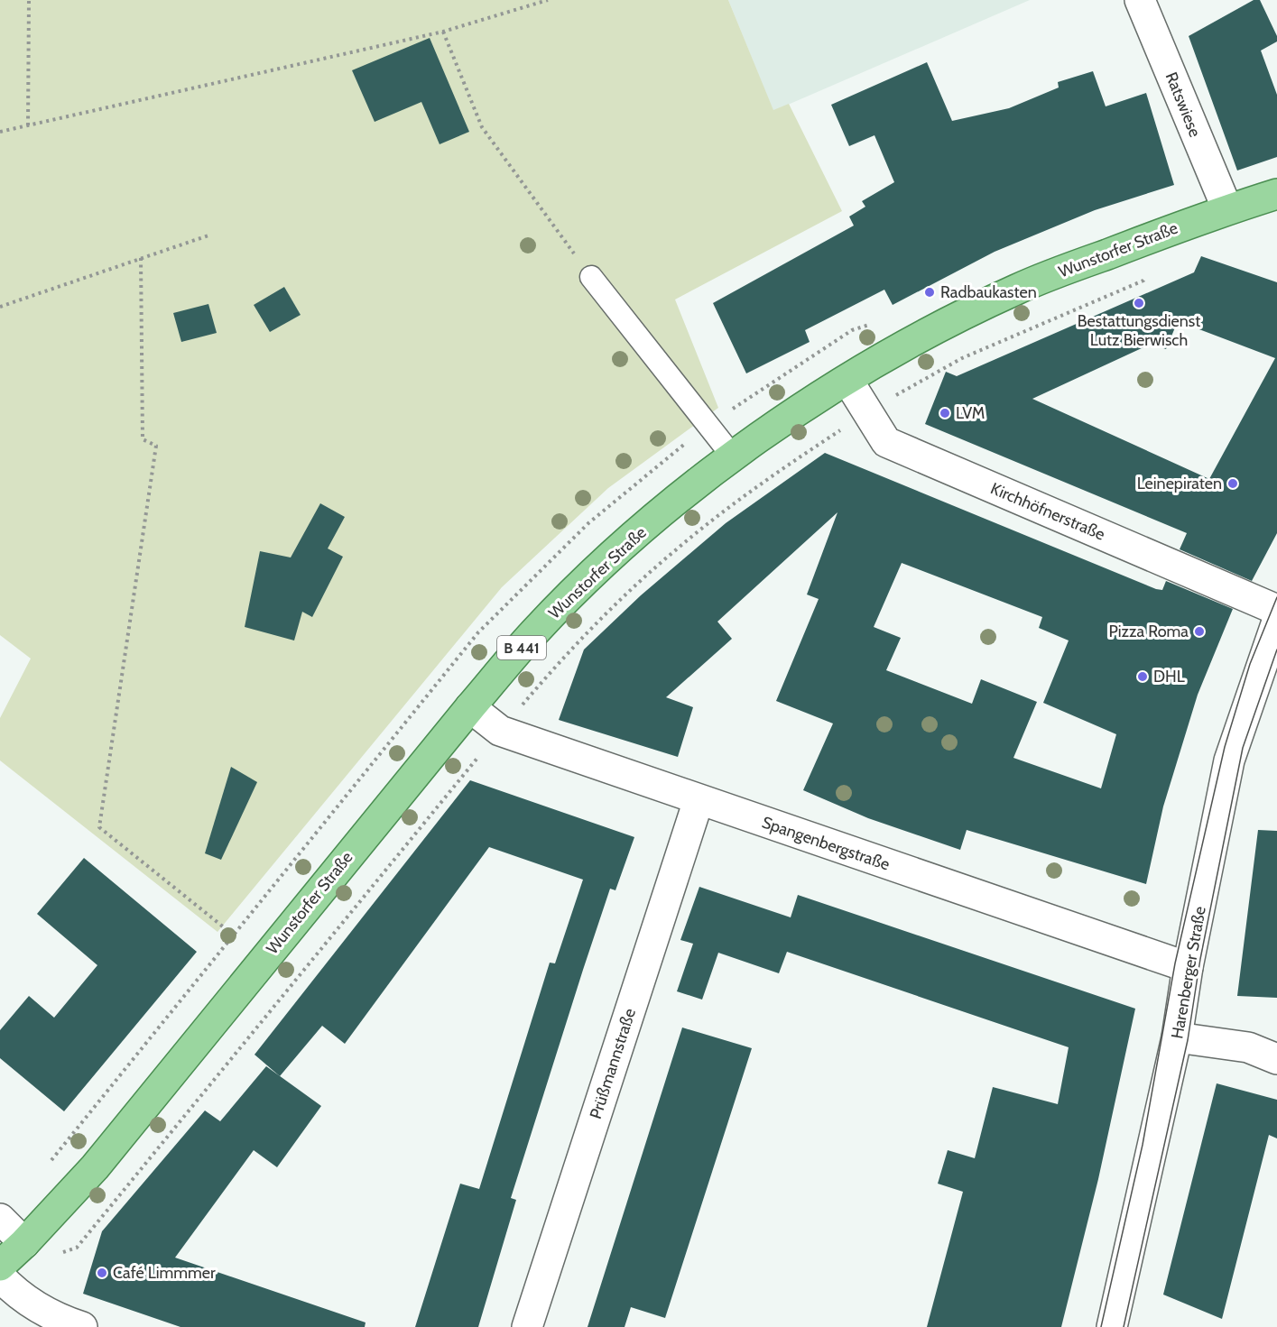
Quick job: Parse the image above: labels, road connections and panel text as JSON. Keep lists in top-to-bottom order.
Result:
{
  "streets": {
    "main road": ["Wunstorfer Straße", "B 441"],
    "street": [
      "Ratswiese",
      "Kirchhöfnerstraße",
      "Spangenbergstraße",
      "Harenberger Straße",
      "Prüßmannstraße"
    ]
  },
  "crossings": [
    ["Ratswiese", "Wunstorfer Straße"],
    ["Wunstorfer Straße", "Kirchhöfnerstraße"],
    ["Wunstorfer Straße", "Spangenbergstraße"],
    ["Spangenbergstraße", "Harenberger Straße"],
    ["Spangenbergstraße", "Prüßmannstraße"]
  ],
  "places": [
    "Radbaukasten",
    "Bestattungsdienst Lutz Bierwisch",
    "LVM",
    "Leinepiraten",
    "Pizza Roma",
    "DHL",
    "Café Limmmer"
  ]
}
